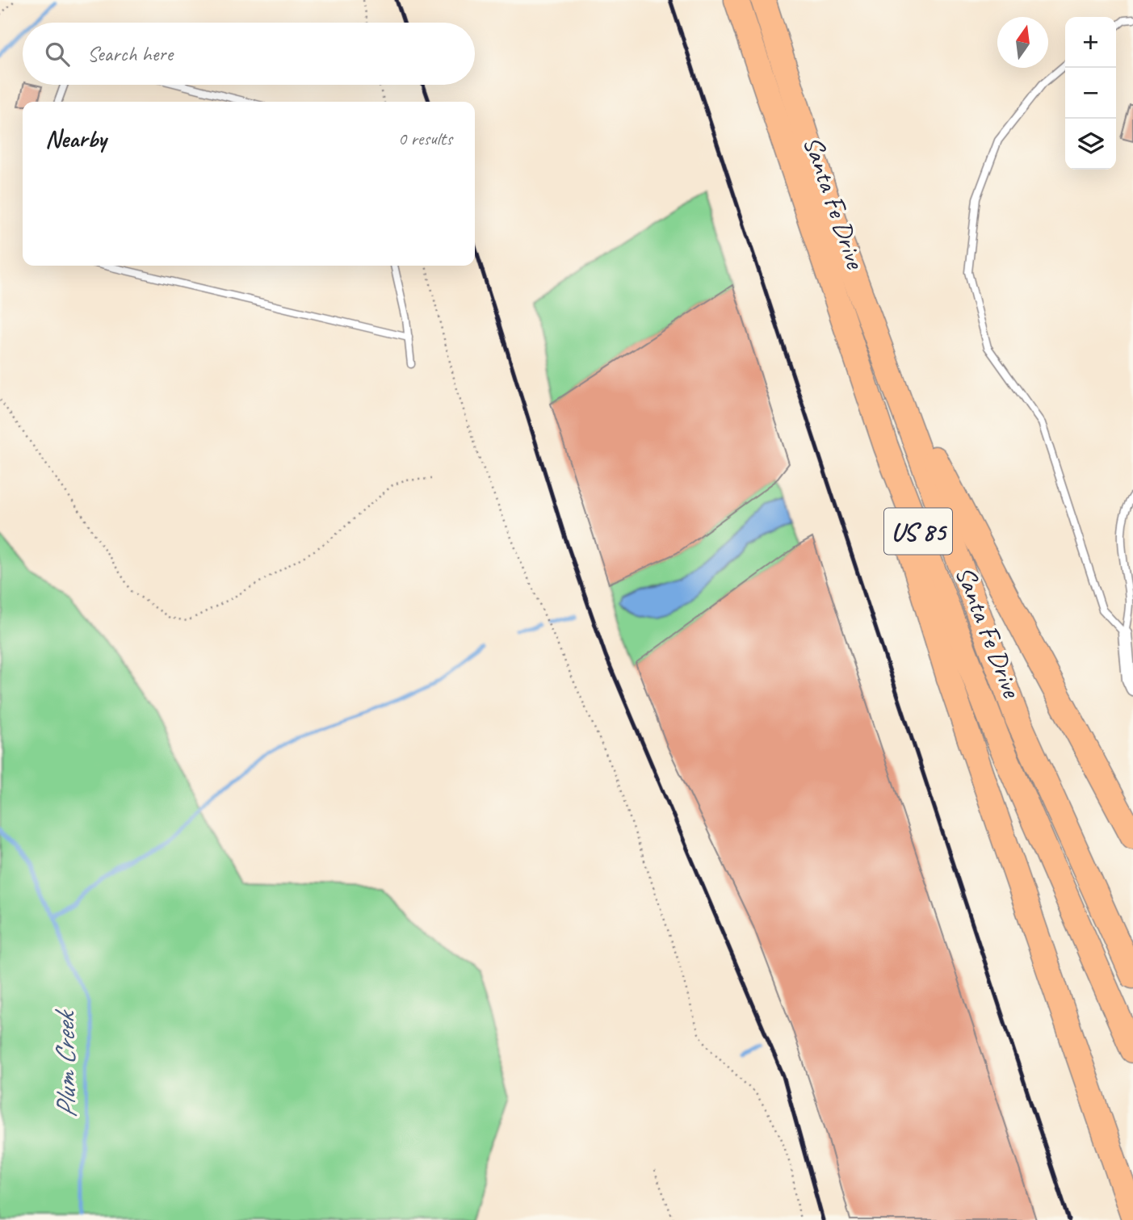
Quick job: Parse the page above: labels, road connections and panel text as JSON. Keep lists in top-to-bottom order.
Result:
{
  "streets": {
    "highway": ["Santa Fe Drive", "US 85"]
  },
  "water": ["Plum Creek"],
  "north": "top",
  "page": {
    "map_buttons": ["+", "−"],
    "search": "Search here",
    "heading": ["Nearby", "0 results"]
  }
}
